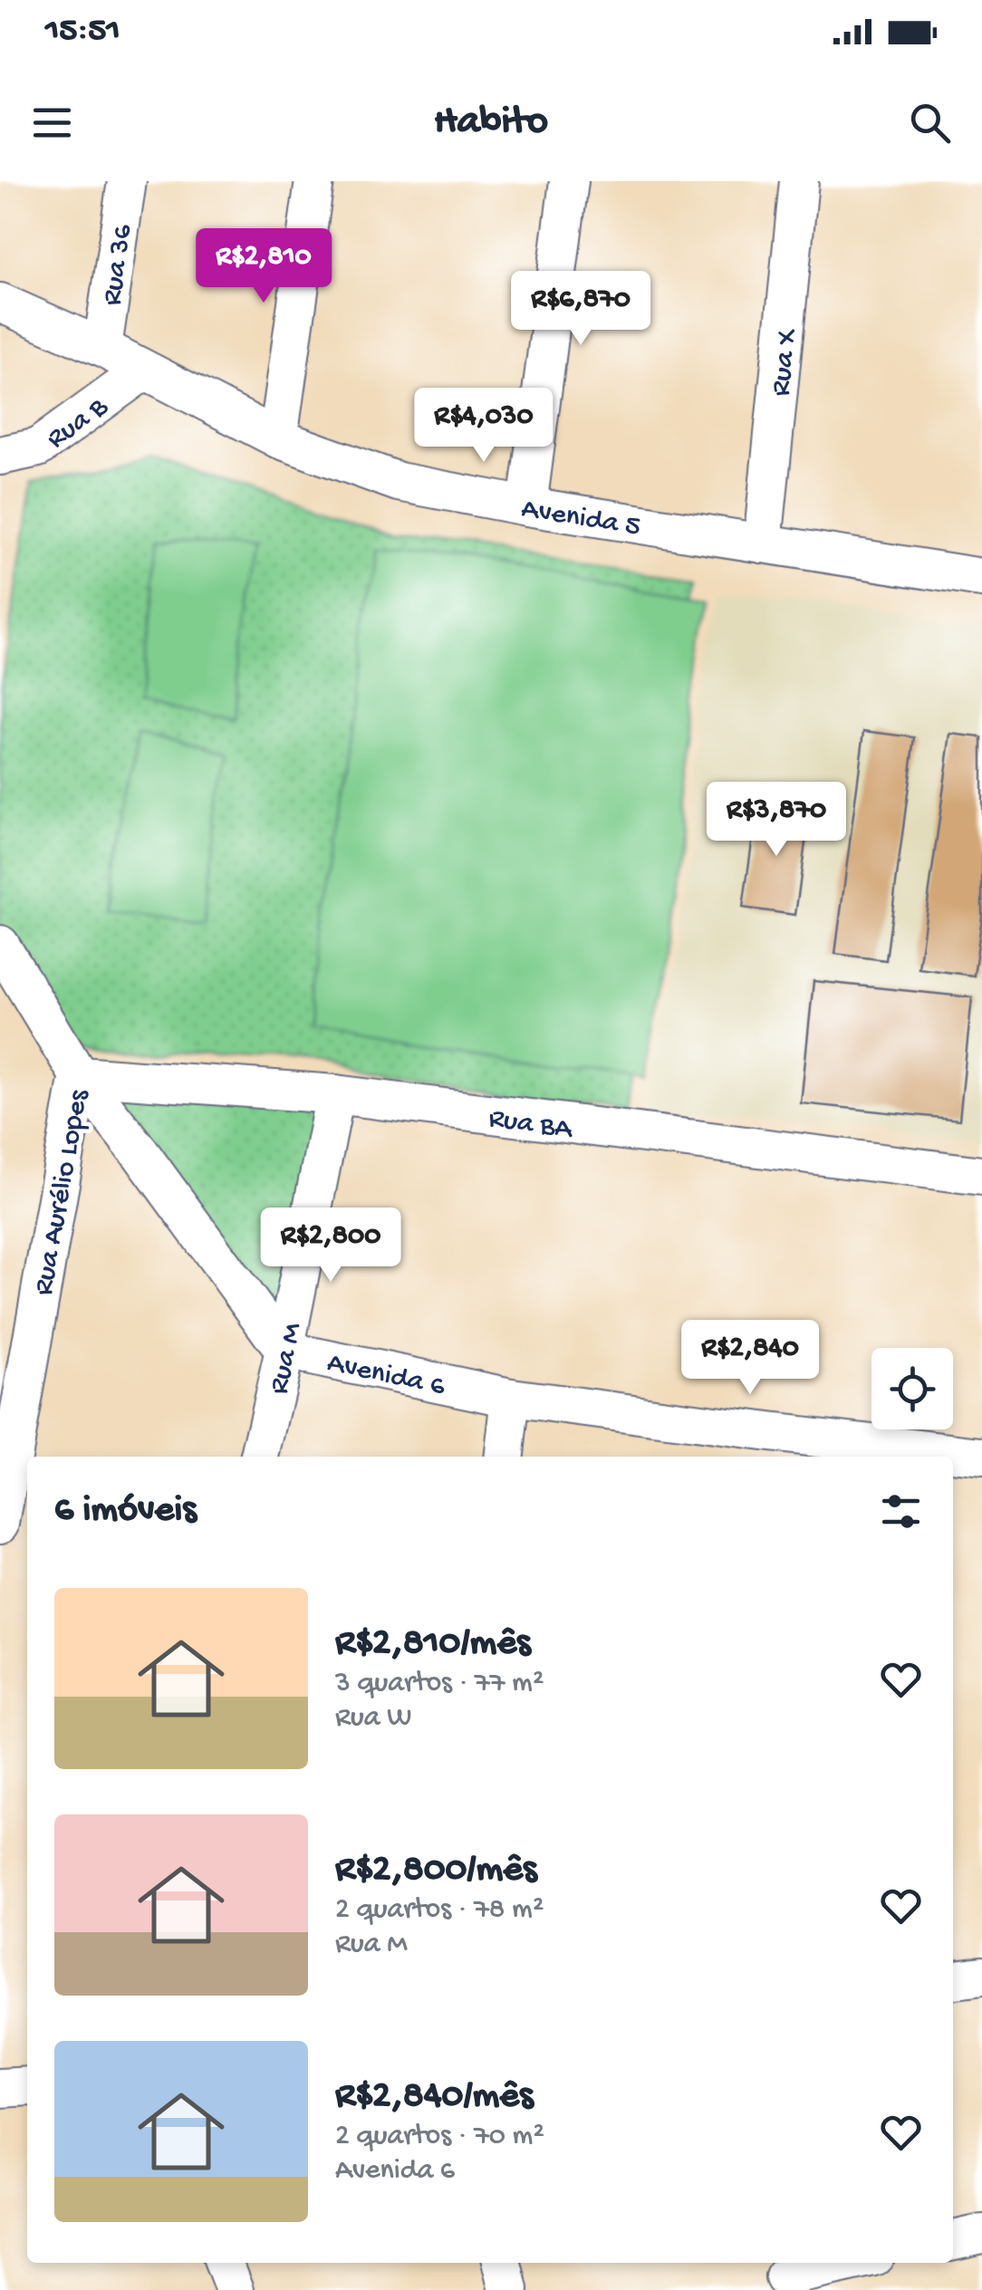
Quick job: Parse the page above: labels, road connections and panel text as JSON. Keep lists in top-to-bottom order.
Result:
{
  "streets": {
    "street": [
      "Rua 36",
      "Rua X",
      "Rua B",
      "Avenida 5",
      "Rua BA",
      "Rua Aurélio Lopes",
      "Rua M",
      "Avenida 6"
    ]
  },
  "crossings": [
    ["Rua 36", "Avenida 5"],
    ["Rua X", "Avenida 5"],
    ["Rua B", "Avenida 5"],
    ["Rua BA", "Rua Aurélio Lopes"],
    ["Rua BA", "Rua M"],
    ["Rua M", "Avenida 6"]
  ],
  "page": {
    "status": "15:51",
    "header": "Habito",
    "price": [
      "R$2,810",
      "R$6,870",
      "R$4,030",
      "R$3,870",
      "R$2,800",
      "R$2,840"
    ],
    "heading": "6 imóveis",
    "list": [
      {
        "name": "R$2,810/mês",
        "note": "3 quartos · 77 m² · Rua W"
      },
      {
        "name": "R$2,800/mês",
        "note": "2 quartos · 78 m² · Rua M"
      },
      {
        "name": "R$2,840/mês",
        "note": "2 quartos · 70 m² · Avenida 6"
      }
    ]
  }
}
